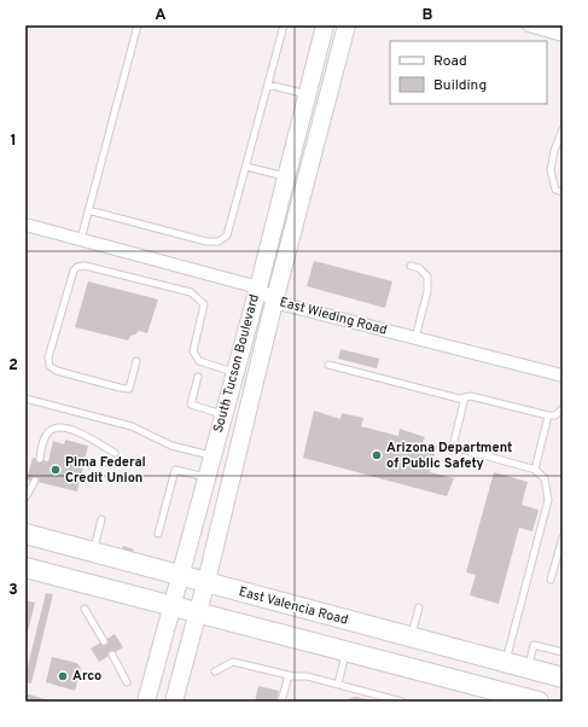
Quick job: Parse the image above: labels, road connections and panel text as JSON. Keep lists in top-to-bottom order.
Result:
{
  "streets": {
    "main road": ["South Tucson Boulevard", "East Valencia Road"],
    "street": ["East Wieding Road"]
  },
  "crossings": [
    ["East Wieding Road", "South Tucson Boulevard"],
    ["South Tucson Boulevard", "East Valencia Road"]
  ],
  "places": ["Arizona Department of Public Safety", "Pima Federal Credit Union", "Arco"],
  "legend": ["Road", "Building"],
  "grid": {
    "columns": ["A", "B"],
    "rows": ["1", "2", "3"]
  }
}
